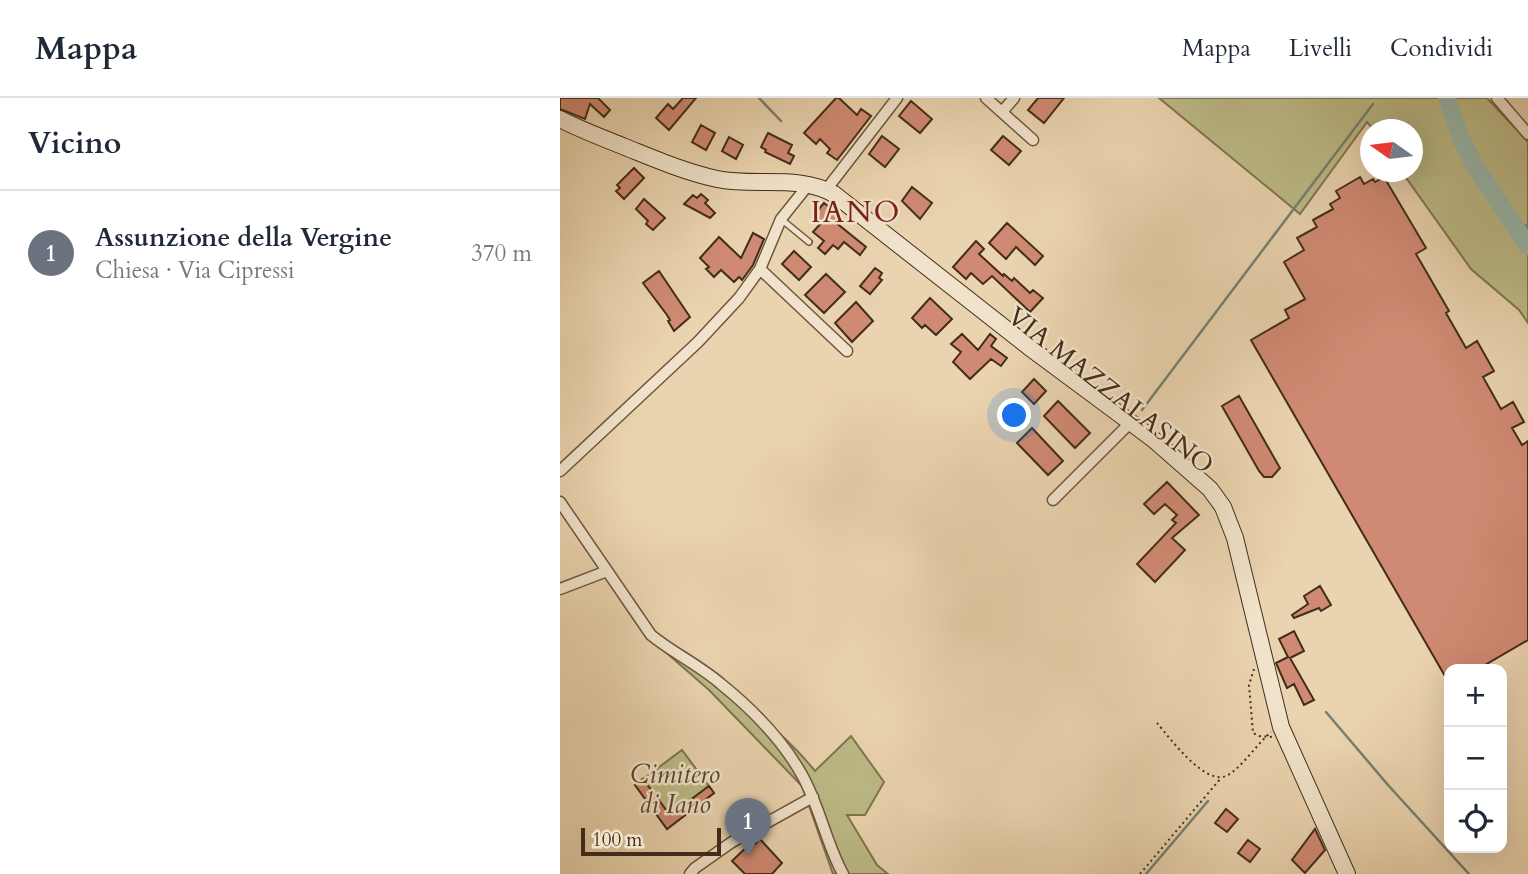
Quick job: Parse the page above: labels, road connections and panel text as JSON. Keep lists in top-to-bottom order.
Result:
{
  "streets": {
    "main road": ["VIA MAZZALASINO"]
  },
  "districts": ["IANO"],
  "parks": ["Cimitero di Iano"],
  "scale_bar": "100 m",
  "north": "left",
  "page": {
    "header": "Mappa",
    "nav": ["Mappa", "Livelli", "Condividi"],
    "heading": "Vicino",
    "list": [
      {
        "mark": "1",
        "name": "Assunzione della Vergine",
        "note": "Chiesa · Via Cipressi",
        "value": "370 m"
      }
    ],
    "map_buttons": ["+", "−"],
    "pins": "1",
    "scale": "100 m"
  }
}
